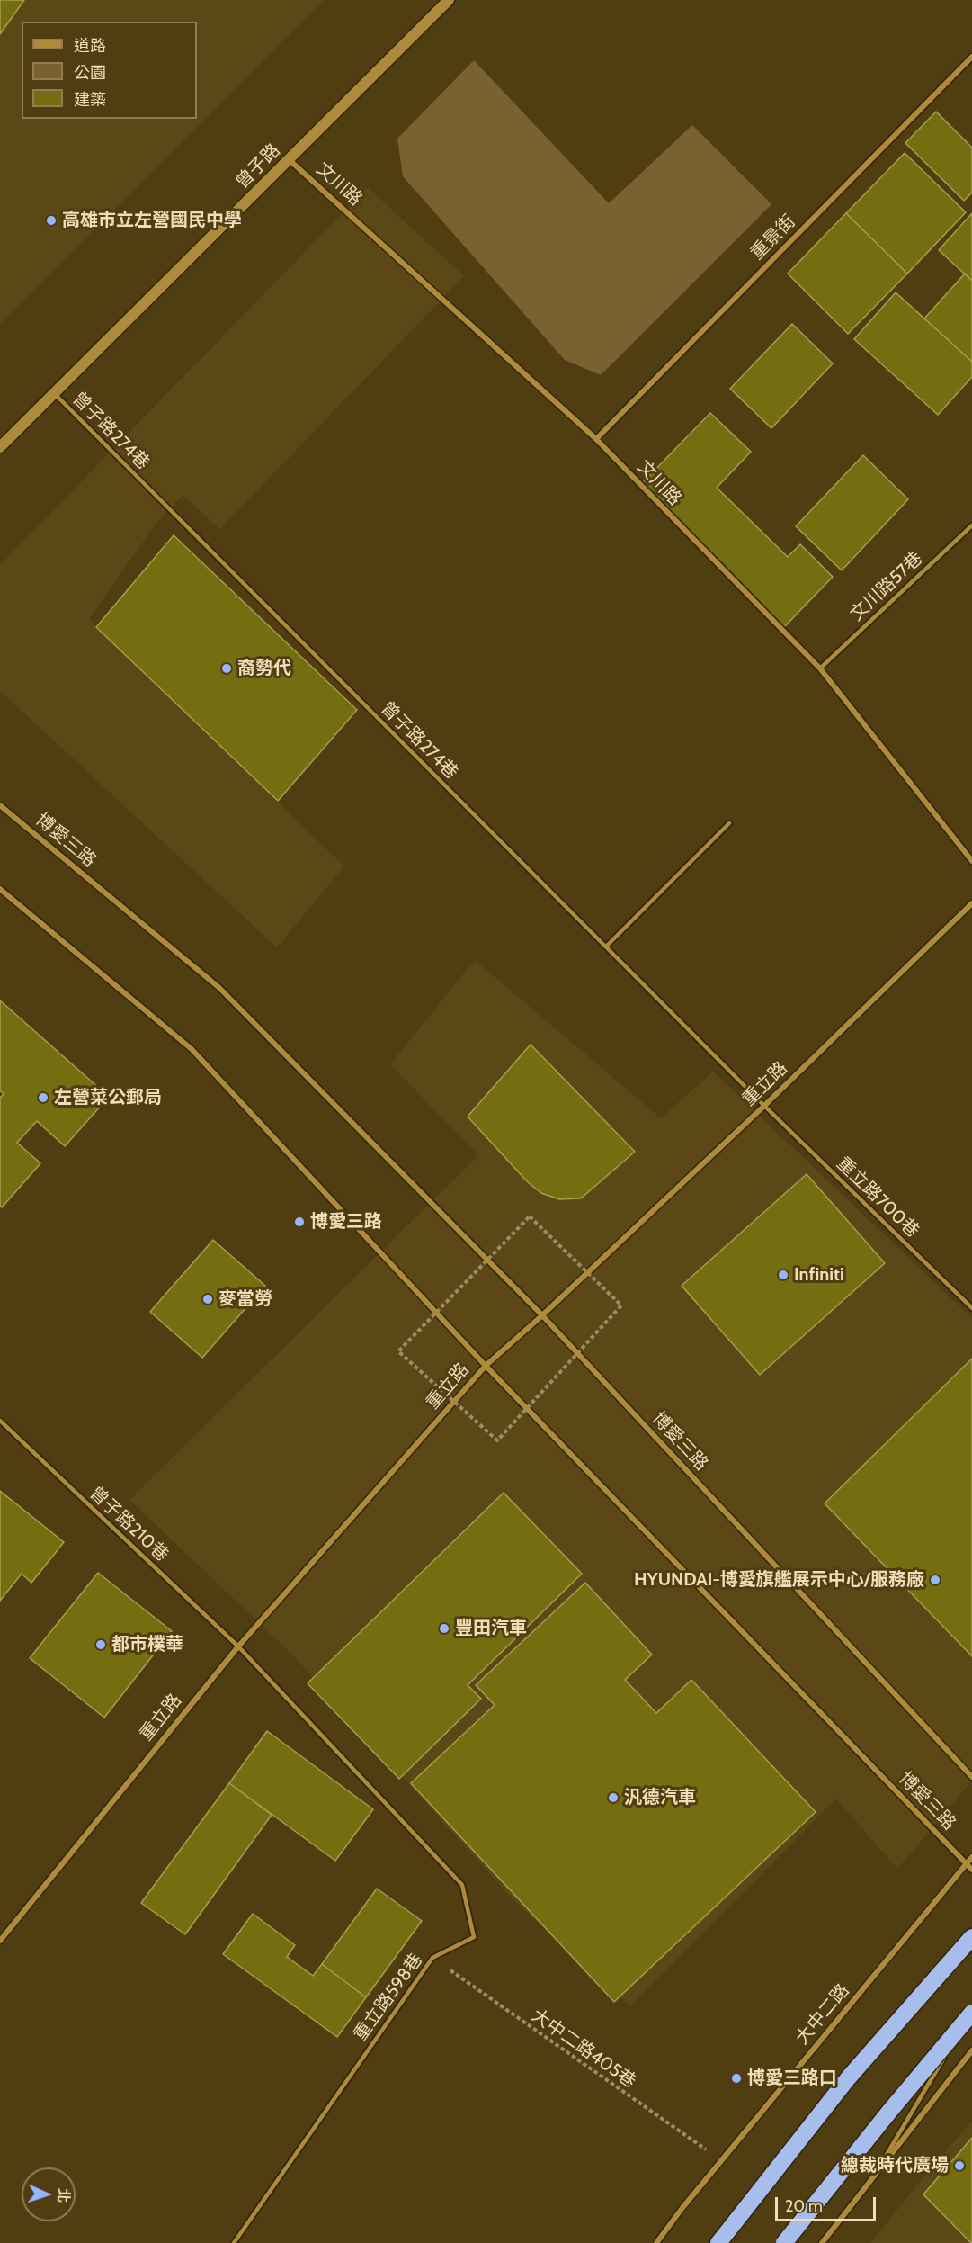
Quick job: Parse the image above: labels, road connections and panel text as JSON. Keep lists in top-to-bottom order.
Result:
{
  "streets": {
    "street": [
      "曾子路",
      "文川路",
      "重景街",
      "博愛三路",
      "重立路",
      "大中二路"
    ],
    "lane": [
      "曾子路274巷",
      "文川路57巷",
      "重立路700巷",
      "曾子路210巷",
      "重立路598巷"
    ],
    "path": ["大中二路405巷"]
  },
  "crossings": [
    ["曾子路", "文川路"],
    ["曾子路", "曾子路274巷"],
    ["文川路", "重景街"],
    ["文川路", "文川路57巷"],
    ["曾子路274巷", "重立路"],
    ["曾子路274巷", "重立路700巷"],
    ["博愛三路", "重立路"],
    ["博愛三路", "大中二路"],
    ["重立路", "重立路700巷"],
    ["重立路", "曾子路210巷"],
    ["重立路", "重立路598巷"],
    ["曾子路210巷", "重立路598巷"],
    ["重立路598巷", "大中二路405巷"],
    ["大中二路", "大中二路405巷"]
  ],
  "places": [
    "高雄市立左營國民中學",
    "裔勢代",
    "左營菜公郵局",
    "博愛三路",
    "Infiniti",
    "麥當勞",
    "HYUNDAI-博愛旗艦展示中心/服務廠",
    "豐田汽車",
    "都市樸華",
    "汎德汽車",
    "博愛三路口",
    "總裁時代廣場"
  ],
  "legend": ["道路", "公園", "建築"],
  "scale_bar": "20 m",
  "north": "right"
}
